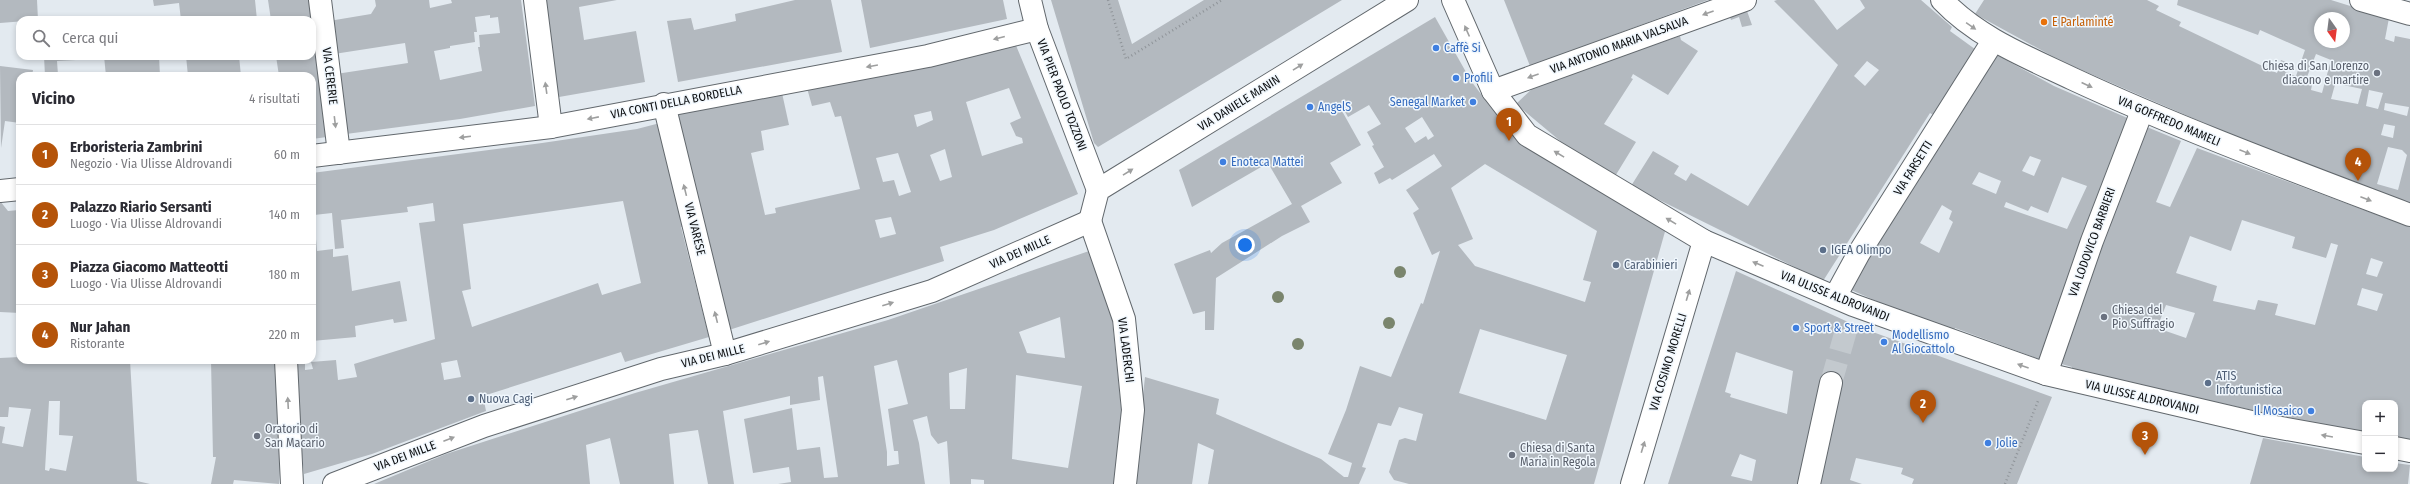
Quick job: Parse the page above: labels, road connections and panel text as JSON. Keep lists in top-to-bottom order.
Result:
{
  "streets": {
    "street": [
      "VIA ANTONIO MARIA VALSALVA",
      "VIA CERERIE",
      "VIA PIER PAOLO TOZZONI",
      "VIA CONTI DELLA BORDELLA",
      "VIA DANIELE MANIN",
      "VIA GOFFREDO MAMELI",
      "VIA FARSETTI",
      "VIA VARESE",
      "VIA LODOVICO BARBIERI",
      "VIA DEI MILLE",
      "VIA ULISSE ALDROVANDI",
      "VIA LADERCHI",
      "VIA COSIMO MORELLI"
    ]
  },
  "crossings": [
    ["VIA ANTONIO MARIA VALSALVA", "VIA ULISSE ALDROVANDI"],
    ["VIA CERERIE", "VIA CONTI DELLA BORDELLA"],
    ["VIA PIER PAOLO TOZZONI", "VIA CONTI DELLA BORDELLA"],
    ["VIA PIER PAOLO TOZZONI", "VIA DANIELE MANIN"],
    ["VIA CONTI DELLA BORDELLA", "VIA VARESE"],
    ["VIA GOFFREDO MAMELI", "VIA FARSETTI"],
    ["VIA GOFFREDO MAMELI", "VIA LODOVICO BARBIERI"],
    ["VIA FARSETTI", "VIA ULISSE ALDROVANDI"],
    ["VIA VARESE", "VIA DEI MILLE"],
    ["VIA LODOVICO BARBIERI", "VIA ULISSE ALDROVANDI"],
    ["VIA DEI MILLE", "VIA LADERCHI"],
    ["VIA ULISSE ALDROVANDI", "VIA COSIMO MORELLI"]
  ],
  "one_way": [
    "VIA ANTONIO MARIA VALSALVA",
    "VIA CERERIE",
    "VIA CONTI DELLA BORDELLA",
    "VIA DANIELE MANIN",
    "VIA GOFFREDO MAMELI",
    "VIA VARESE",
    "VIA DEI MILLE",
    "VIA ULISSE ALDROVANDI"
  ],
  "places": [
    "E Parlaminté",
    "Caffè Si",
    "Chiesa di San Lorenzo diacono e martire",
    "Profili",
    "Senegal Market",
    "AngelS",
    "Enoteca Mattei",
    "IGEA Olimpo",
    "Carabinieri",
    "Chiesa del Pio Suffragio",
    "Sport & Street",
    "Modellismo Al Giocattolo",
    "ATIS Infortunistica",
    "Nuova Cagi",
    "Il Mosaico",
    "Oratorio di San Macario",
    "Jolie",
    "Chiesa di Santa Maria in Regola"
  ],
  "north": "bottom",
  "page": {
    "search": "Cerca qui",
    "heading": ["Vicino", "4 risultati"],
    "pins": [
      "1",
      "4",
      "2",
      "3"
    ],
    "list": [
      {
        "mark": "1",
        "name": "Erboristeria Zambrini",
        "note": "Negozio · Via Ulisse Aldrovandi",
        "value": "60 m"
      },
      {
        "mark": "2",
        "name": "Palazzo Riario Sersanti",
        "note": "Luogo · Via Ulisse Aldrovandi",
        "value": "140 m"
      },
      {
        "mark": "3",
        "name": "Piazza Giacomo Matteotti",
        "note": "Luogo · Via Ulisse Aldrovandi",
        "value": "180 m"
      },
      {
        "mark": "4",
        "name": "Nur Jahan",
        "note": "Ristorante",
        "value": "220 m"
      }
    ],
    "map_buttons": ["+", "−"]
  }
}
